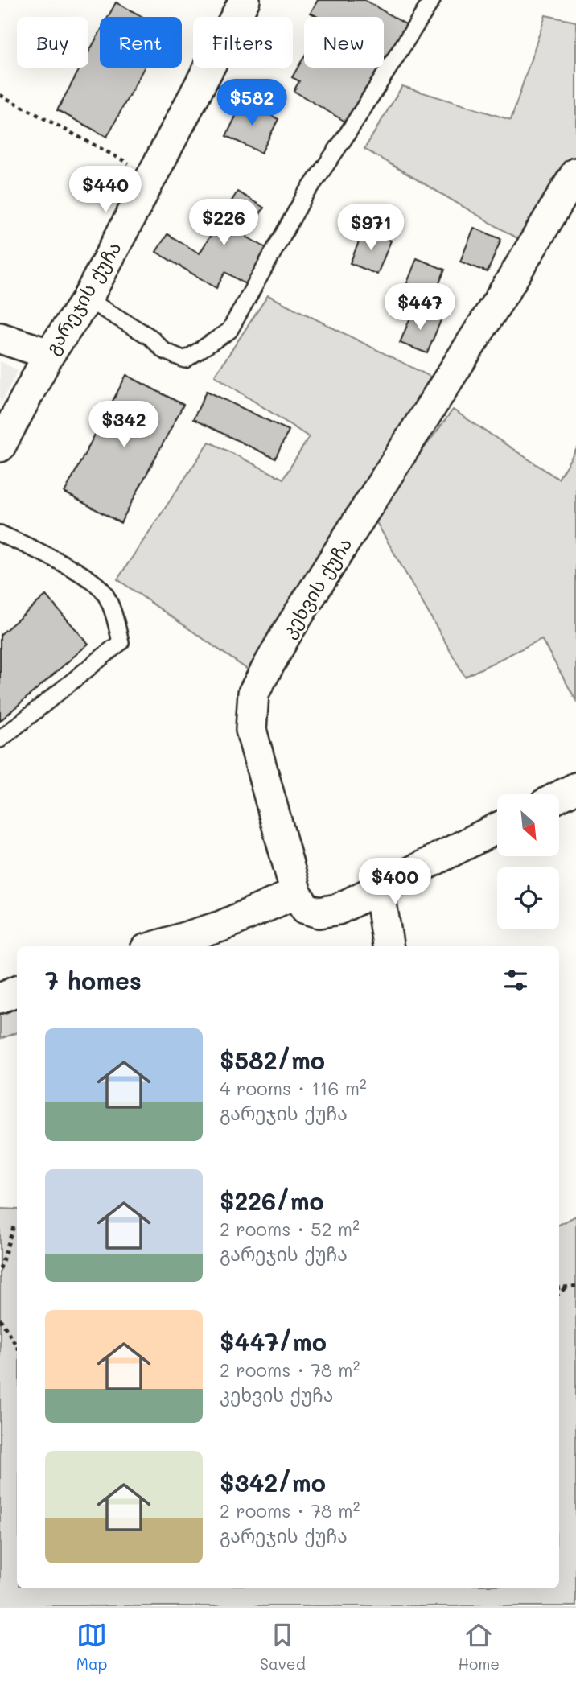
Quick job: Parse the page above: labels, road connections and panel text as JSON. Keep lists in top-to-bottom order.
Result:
{
  "streets": {
    "street": ["გარეჯის ქუჩა", "კეხვის ქუჩა"]
  },
  "north": "bottom right",
  "page": {
    "chip": [
      "Buy",
      "Rent",
      "Filters",
      "New"
    ],
    "price": [
      "$582",
      "$440",
      "$226",
      "$971",
      "$447",
      "$342",
      "$400"
    ],
    "heading": "7 homes",
    "list": [
      {
        "name": "$582/mo",
        "note": "4 rooms · 116 m² · გარეჯის ქუჩა"
      },
      {
        "name": "$226/mo",
        "note": "2 rooms · 52 m² · გარეჯის ქუჩა"
      },
      {
        "name": "$447/mo",
        "note": "2 rooms · 78 m² · კეხვის ქუჩა"
      },
      {
        "name": "$342/mo",
        "note": "2 rooms · 78 m² · გარეჯის ქუჩა"
      }
    ],
    "tabs": ["Map", "Saved", "Home"]
  }
}
